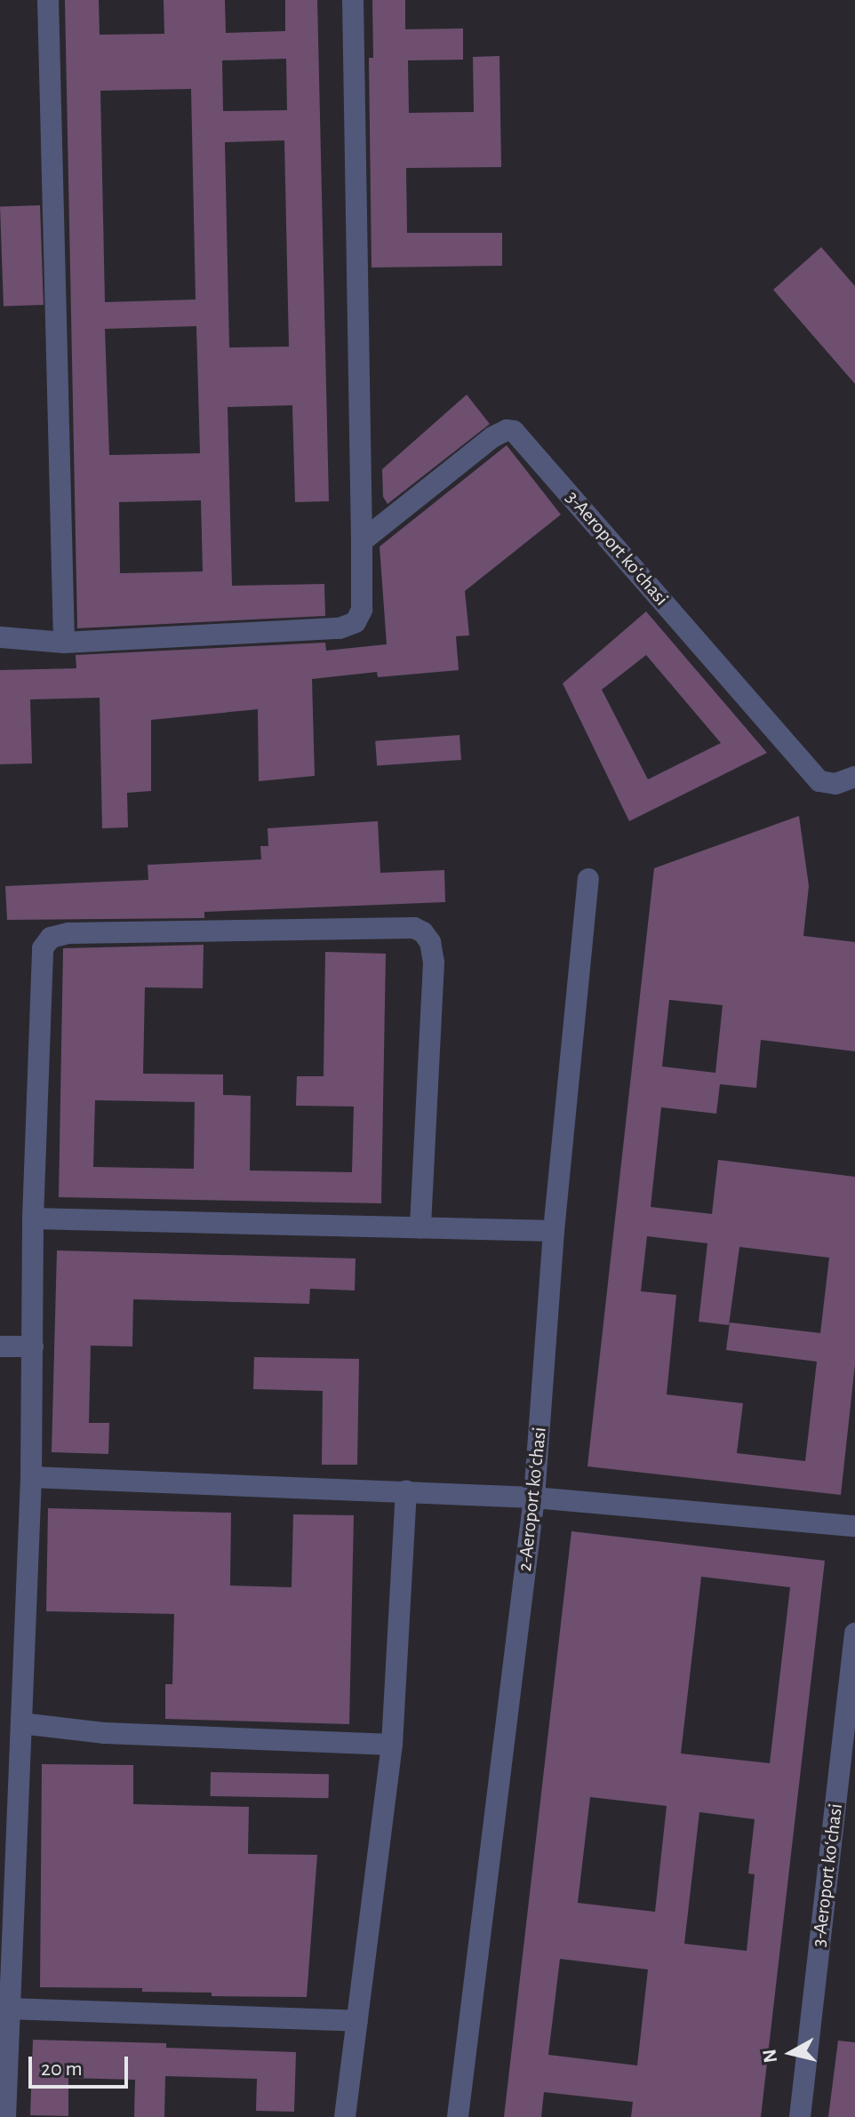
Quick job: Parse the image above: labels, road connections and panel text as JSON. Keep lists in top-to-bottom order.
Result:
{
  "streets": {
    "street": ["3-Aeroport koʻchasi", "2-Aeroport koʻchasi"]
  },
  "scale_bar": "20 m",
  "north": "left"
}
